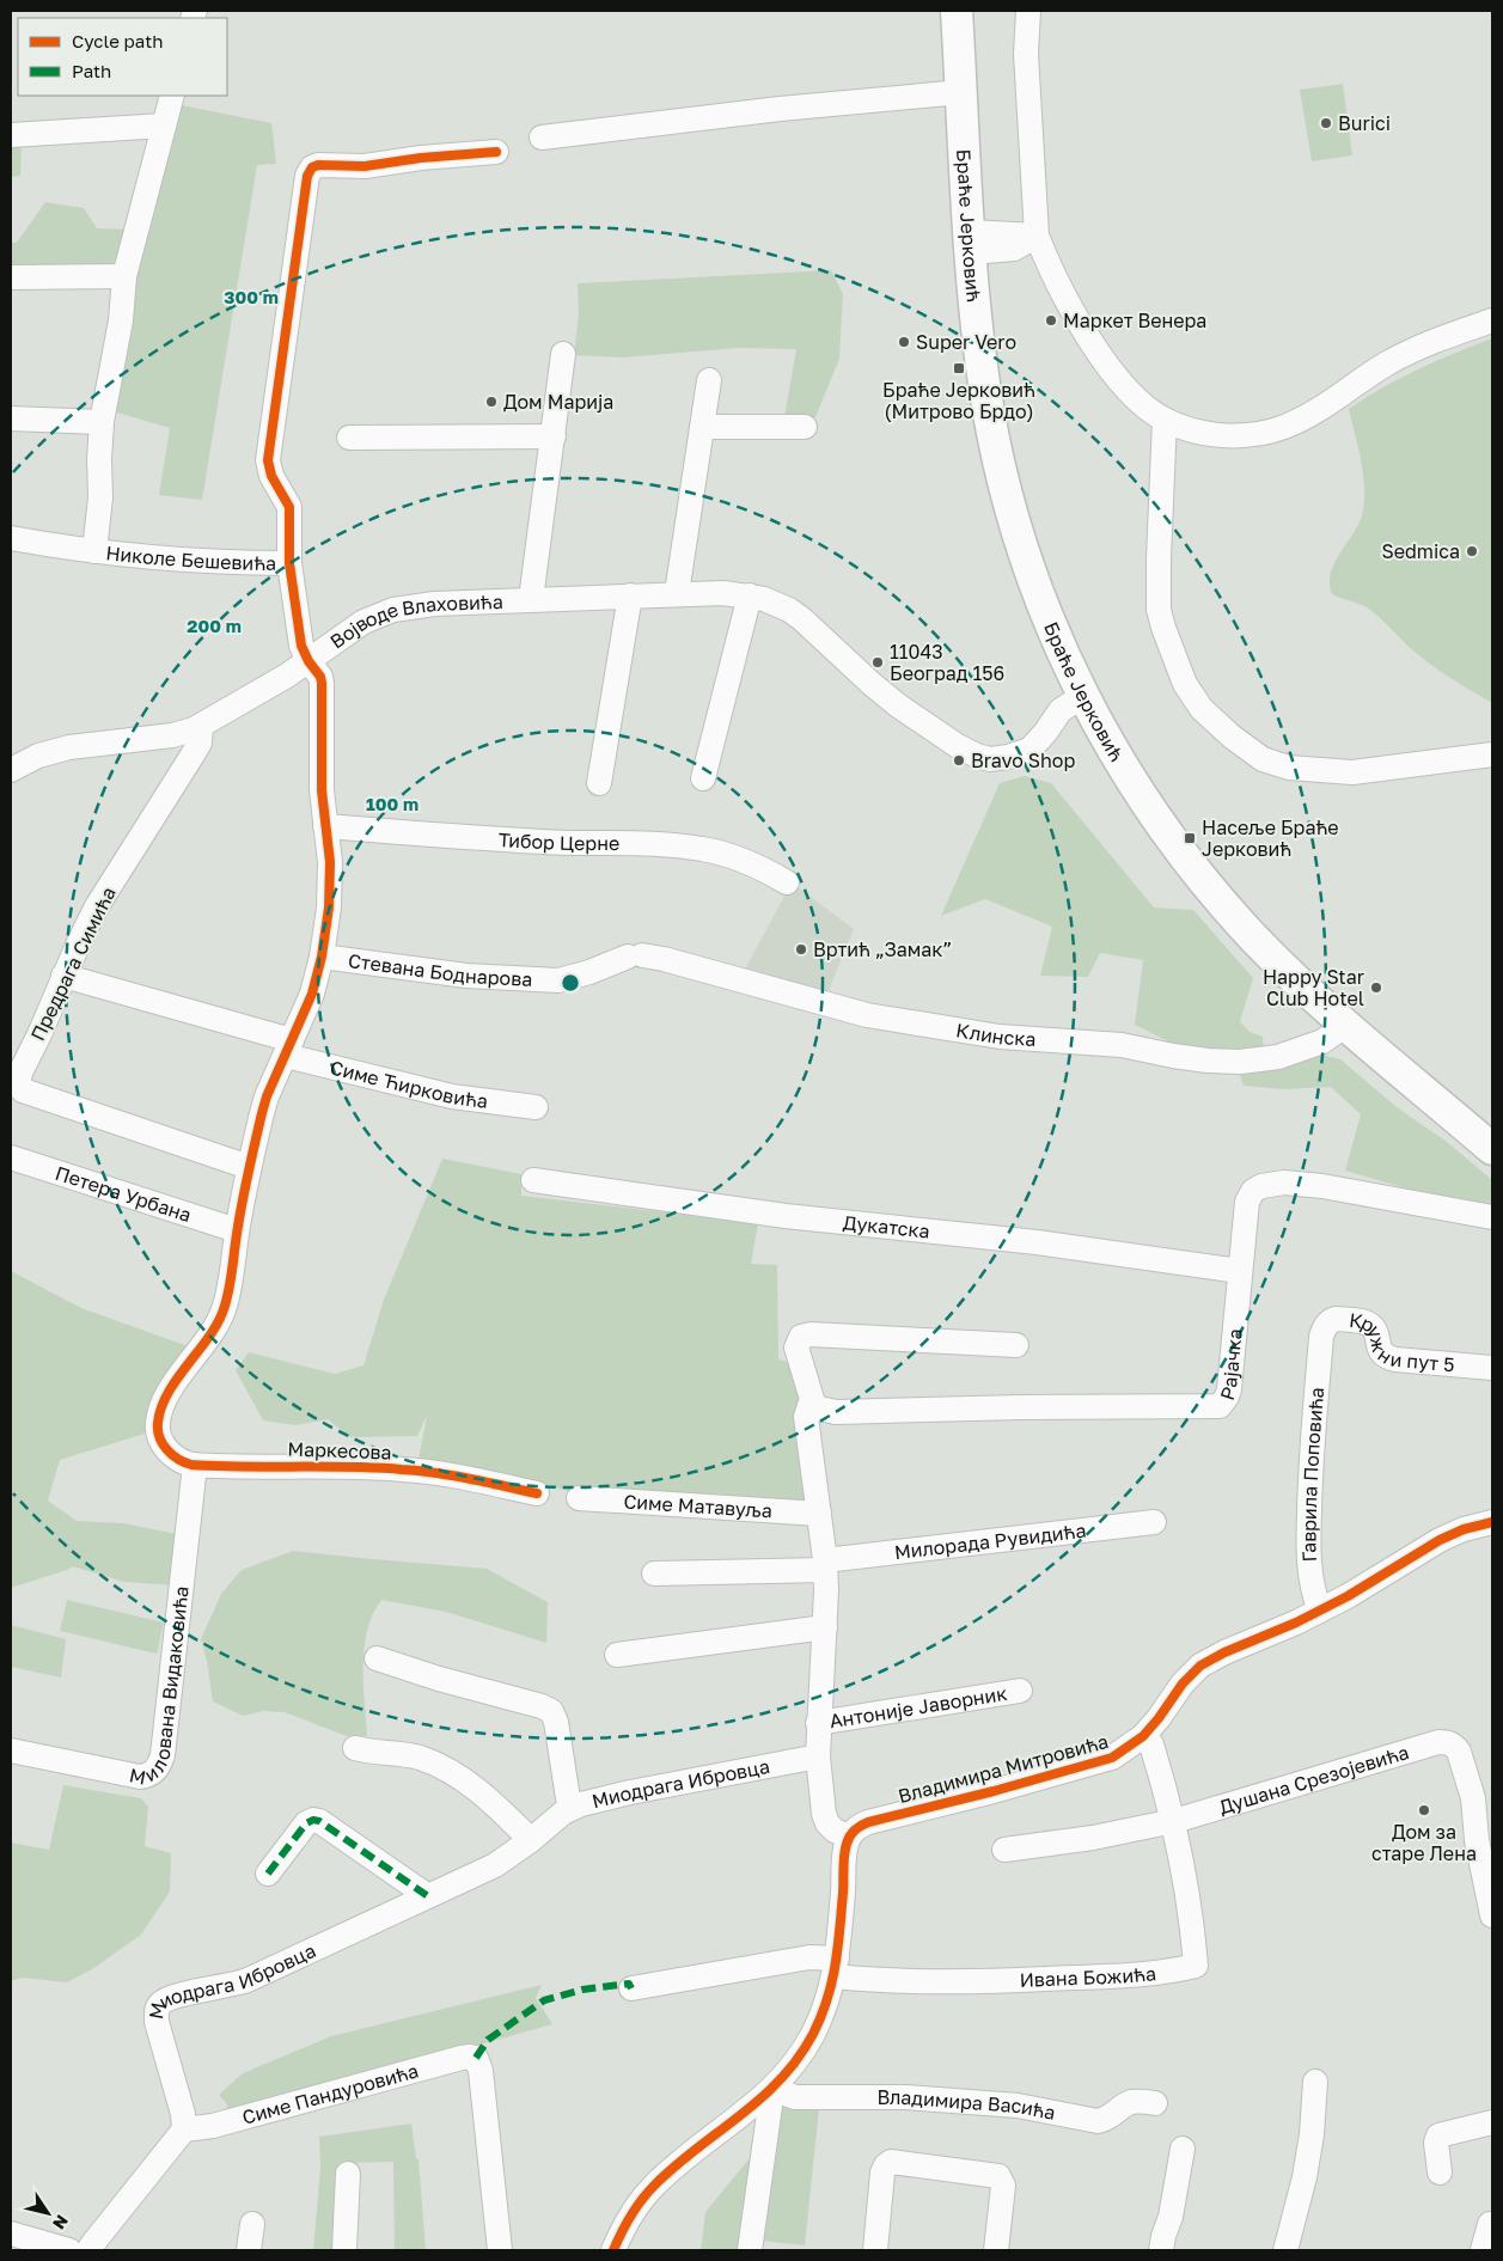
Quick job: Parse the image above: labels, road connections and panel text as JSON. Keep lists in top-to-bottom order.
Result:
{
  "streets": {
    "main road": ["Браће Јерковић"],
    "street": [
      "Николе Бешевића",
      "Војводе Влаховића",
      "Тибор Церне",
      "Предрага Симића",
      "Стевана Боднарова",
      "Клинска",
      "Симе Ћирковића",
      "Петера Урбана",
      "Дукатска",
      "Кружни пут 5",
      "Рајачка",
      "Маркесова",
      "Гаврила Поповића",
      "Симе Матавуља",
      "Милорада Рувидића",
      "Милована Видаковића",
      "Антоније Јаворник",
      "Владимира Митровића",
      "Душана Срезојевића",
      "Миодрага Ибровца",
      "Ивана Божића",
      "Симе Пандуровића",
      "Владимира Васића"
    ]
  },
  "crossings": [
    ["Браће Јерковић", "Војводе Влаховића"],
    ["Браће Јерковић", "Клинска"],
    ["Војводе Влаховића", "Предрага Симића"],
    ["Предрага Симића", "Симе Ћирковића"],
    ["Стевана Боднарова", "Клинска"],
    ["Петера Урбана", "Маркесова"],
    ["Дукатска", "Рајачка"],
    ["Кружни пут 5", "Гаврила Поповића"],
    ["Маркесова", "Милована Видаковића"],
    ["Гаврила Поповића", "Владимира Митровића"],
    ["Владимира Митровића", "Ивана Божића"],
    ["Душана Срезојевића", "Ивана Божића"],
    ["Миодрага Ибровца", "Симе Пандуровића"]
  ],
  "places": {
    "other": [
      "Burici",
      "Маркет Венера",
      "Super Vero",
      "Дом Марија",
      "Sedmica",
      "11043 Београд 156",
      "Bravo Shop",
      "Вртић „Замак”",
      "Happy Star Club Hotel",
      "Дом за старе Лена"
    ],
    "transit": ["Браће Јерковић (Митрово Брдо)", "Насеље Браће Јерковић"]
  },
  "legend": ["Cycle path", "Path"],
  "north": "bottom right",
  "rings": ["300 m", "200 m", "100 m"]
}
